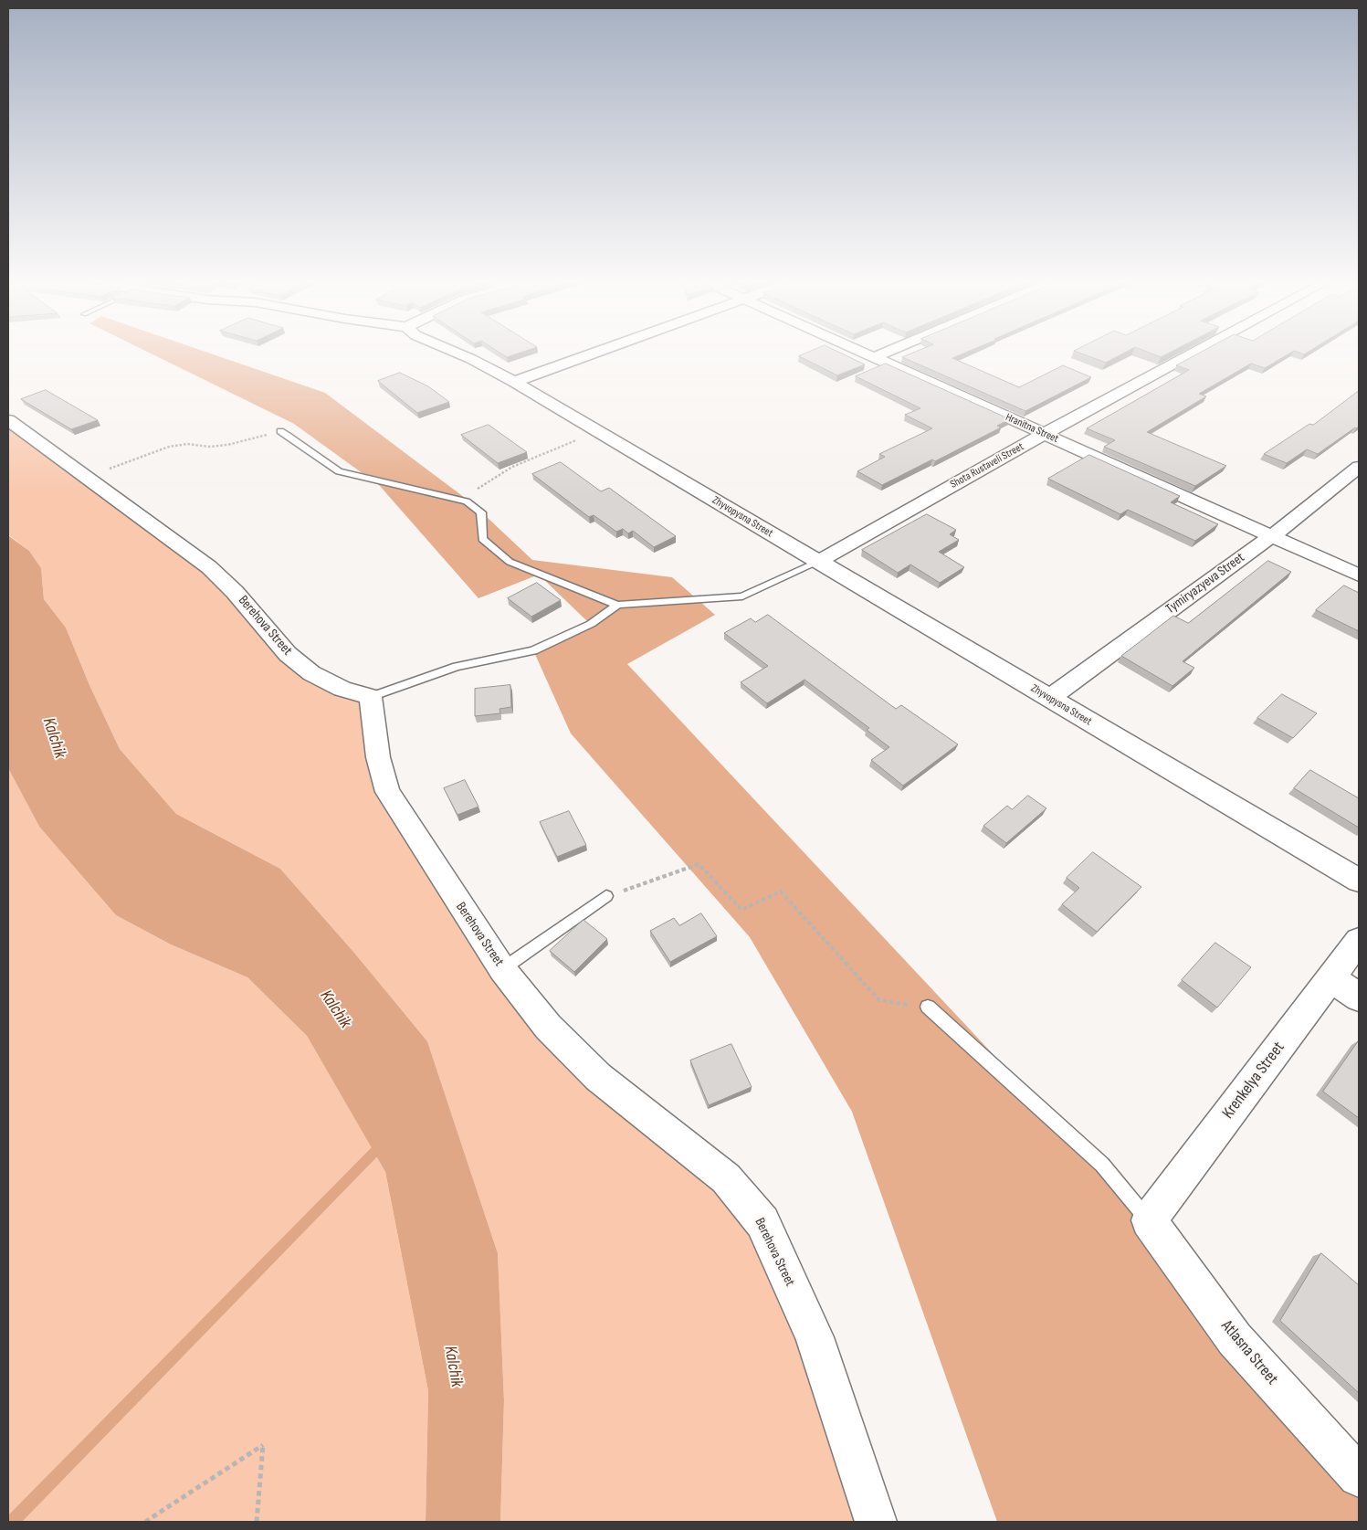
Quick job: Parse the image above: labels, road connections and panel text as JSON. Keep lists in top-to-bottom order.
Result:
{
  "streets": {
    "street": [
      "Hranitna Street",
      "Shota Rustaveli Street",
      "Zhyvopysna Street",
      "Tymiryazyeva Street",
      "Berehova Street",
      "Krenkelya Street",
      "Atlasna Street"
    ]
  },
  "crossings": [
    ["Hranitna Street", "Shota Rustaveli Street"],
    ["Hranitna Street", "Tymiryazyeva Street"],
    ["Shota Rustaveli Street", "Zhyvopysna Street"],
    ["Zhyvopysna Street", "Tymiryazyeva Street"],
    ["Krenkelya Street", "Atlasna Street"]
  ],
  "water": ["Kalchik"]
}
